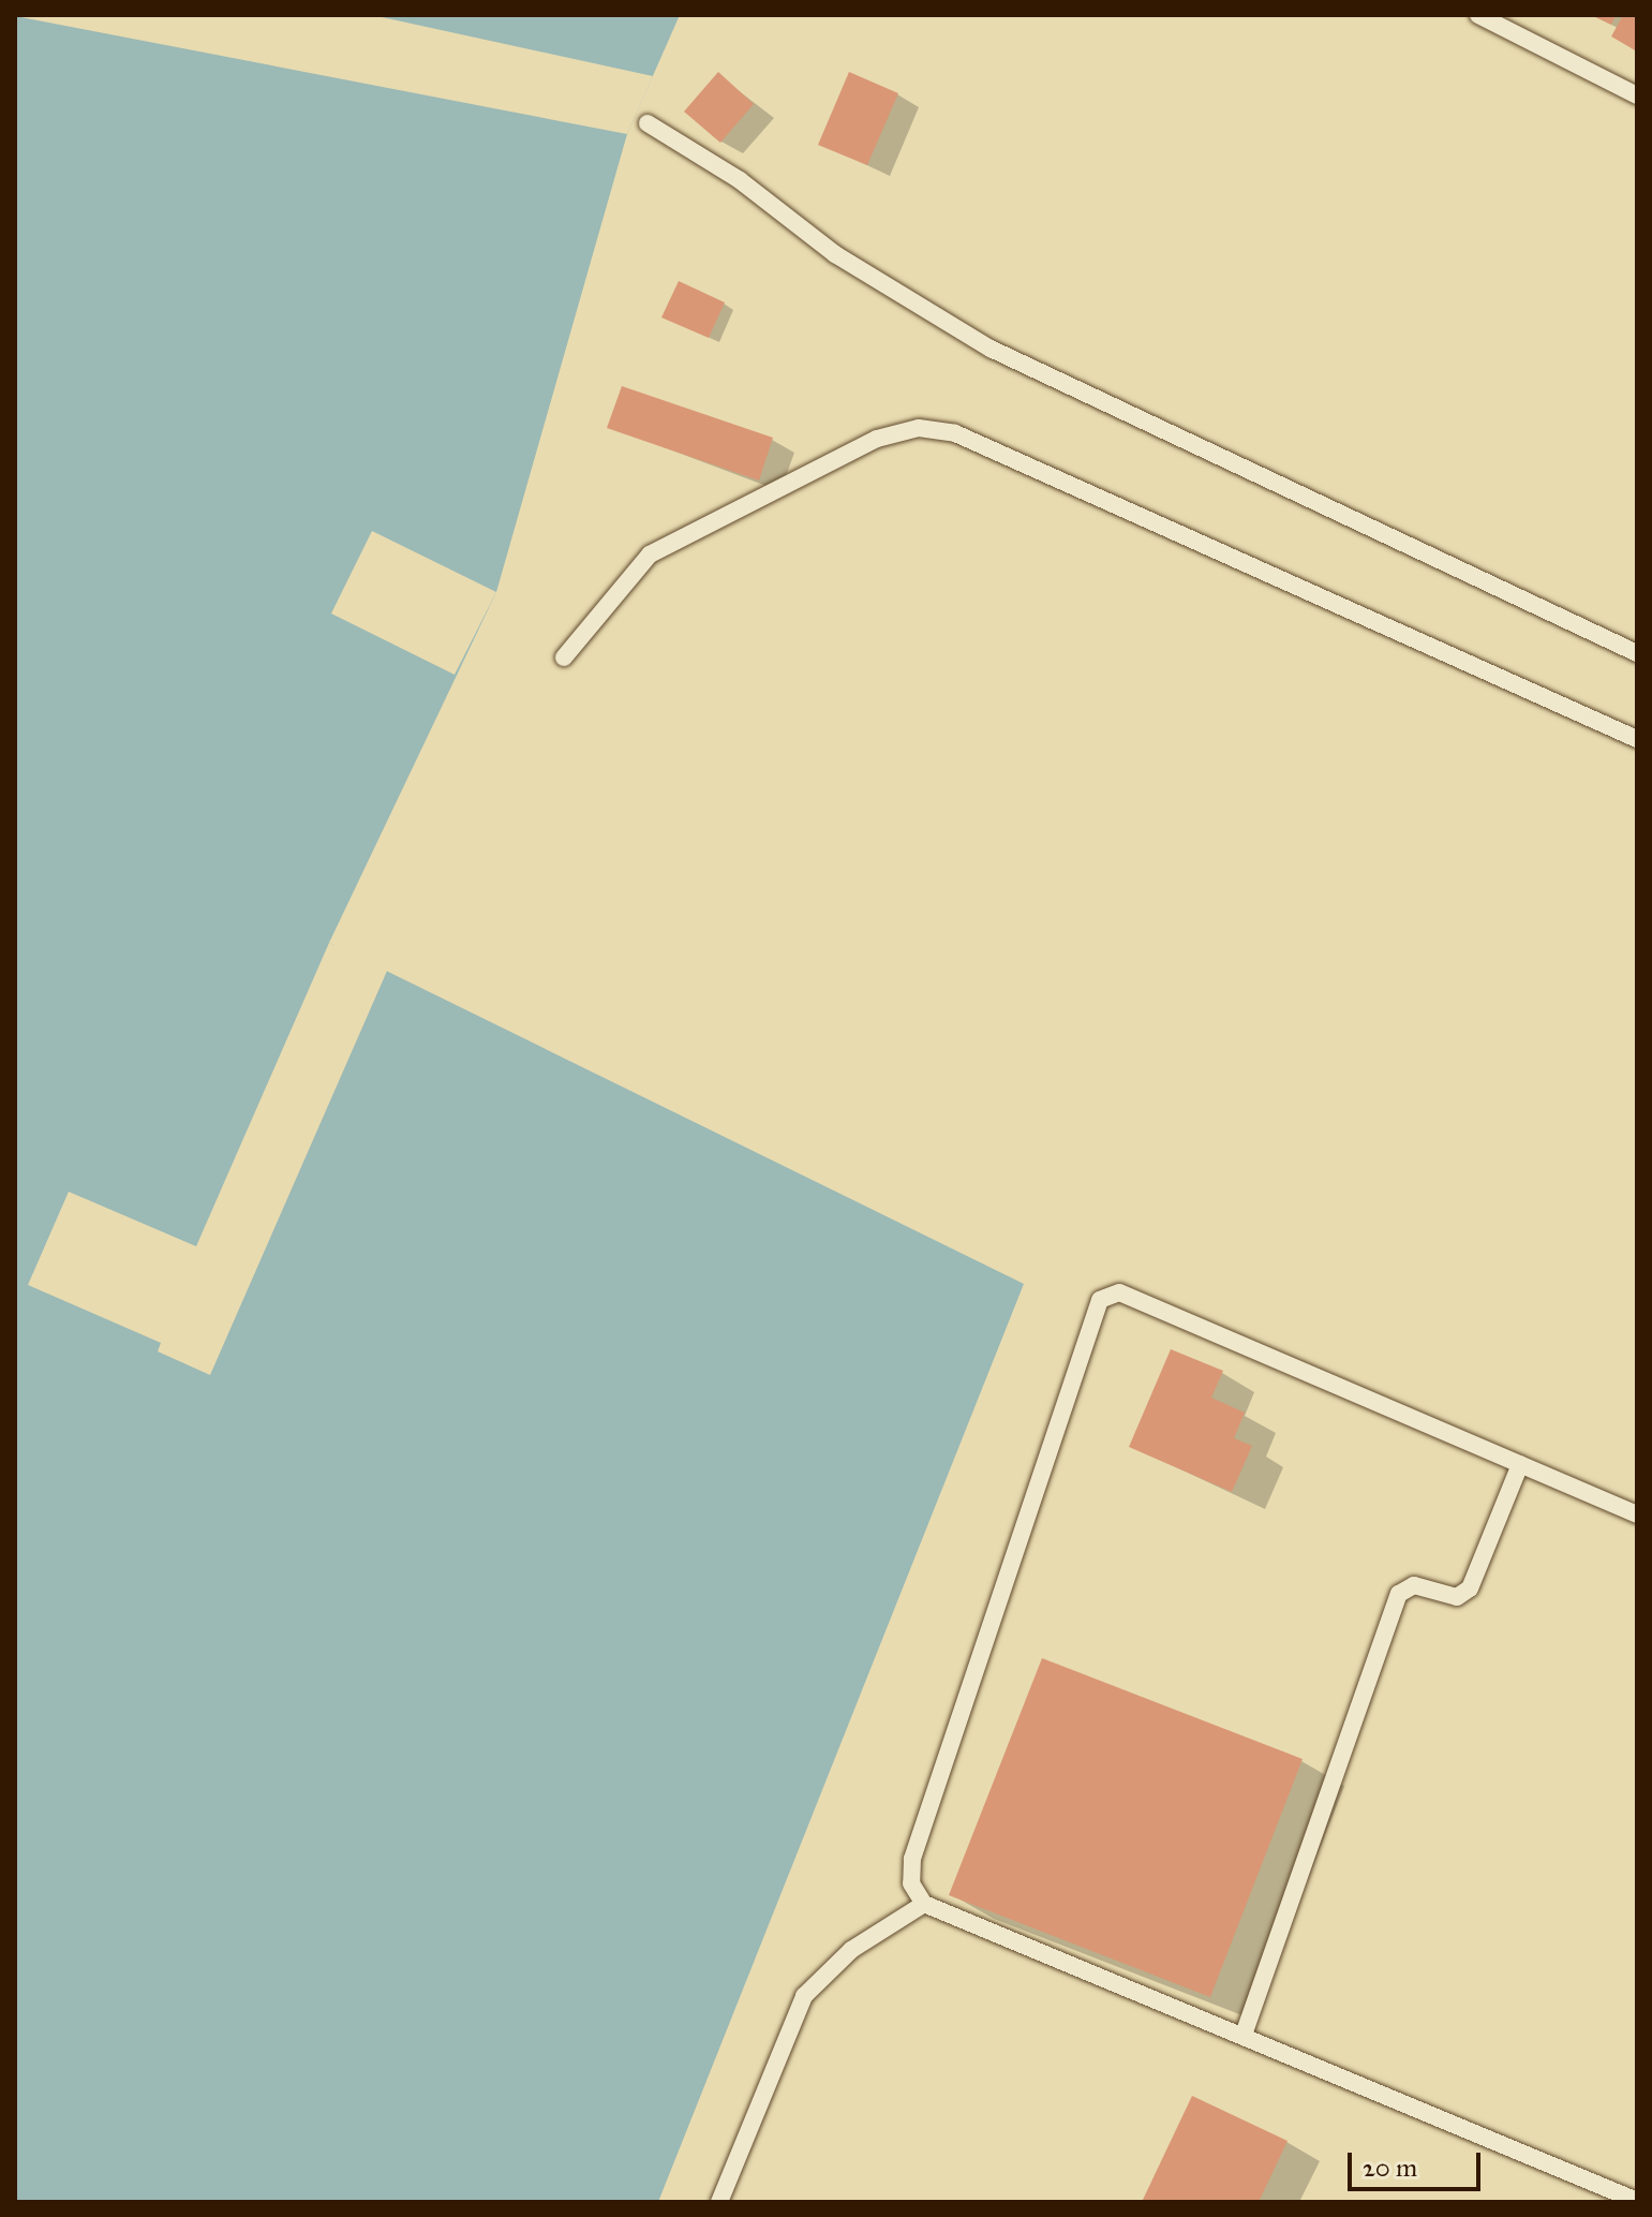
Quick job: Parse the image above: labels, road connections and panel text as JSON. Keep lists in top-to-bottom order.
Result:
{
  "scale_bar": "20 m"
}
